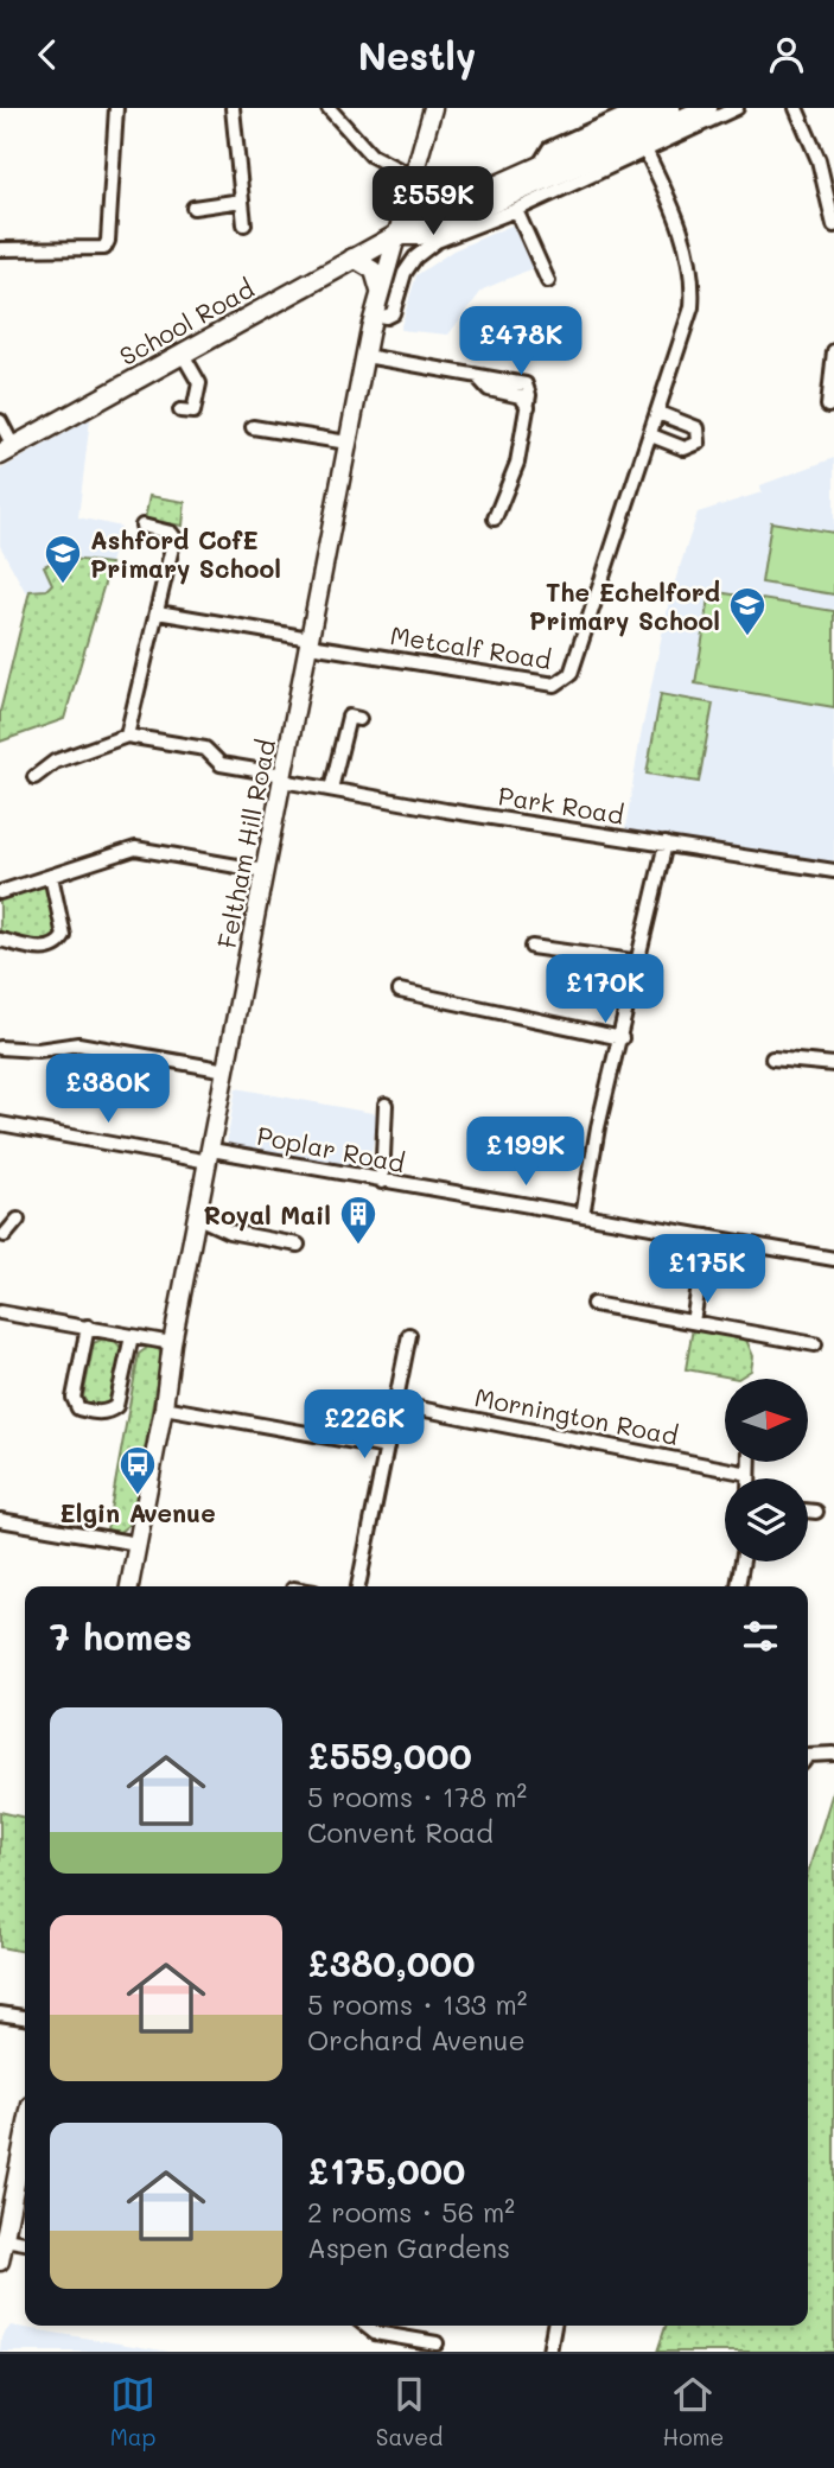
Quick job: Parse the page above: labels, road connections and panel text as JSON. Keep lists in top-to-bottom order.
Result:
{
  "streets": {
    "main road": ["School Road"],
    "street": [
      "Metcalf Road",
      "Park Road",
      "Feltham Hill Road",
      "Poplar Road",
      "Mornington Road"
    ]
  },
  "crossings": [
    ["School Road", "Feltham Hill Road"],
    ["Metcalf Road", "Feltham Hill Road"],
    ["Park Road", "Feltham Hill Road"],
    ["Feltham Hill Road", "Poplar Road"]
  ],
  "places": {
    "school or university": ["Ashford CofE Primary School", "The Echelford Primary School"],
    "building": ["Royal Mail"],
    "bus stop": ["Elgin Avenue"]
  },
  "north": "right",
  "page": {
    "header": "Nestly",
    "price": [
      "£559K",
      "£478K",
      "£170K",
      "£380K",
      "£199K",
      "£175K",
      "£226K"
    ],
    "heading": "7 homes",
    "list": [
      {
        "name": "£559,000",
        "note": "5 rooms · 178 m² · Convent Road"
      },
      {
        "name": "£380,000",
        "note": "5 rooms · 133 m² · Orchard Avenue"
      },
      {
        "name": "£175,000",
        "note": "2 rooms · 56 m² · Aspen Gardens"
      }
    ],
    "tabs": ["Map", "Saved", "Home"]
  }
}
